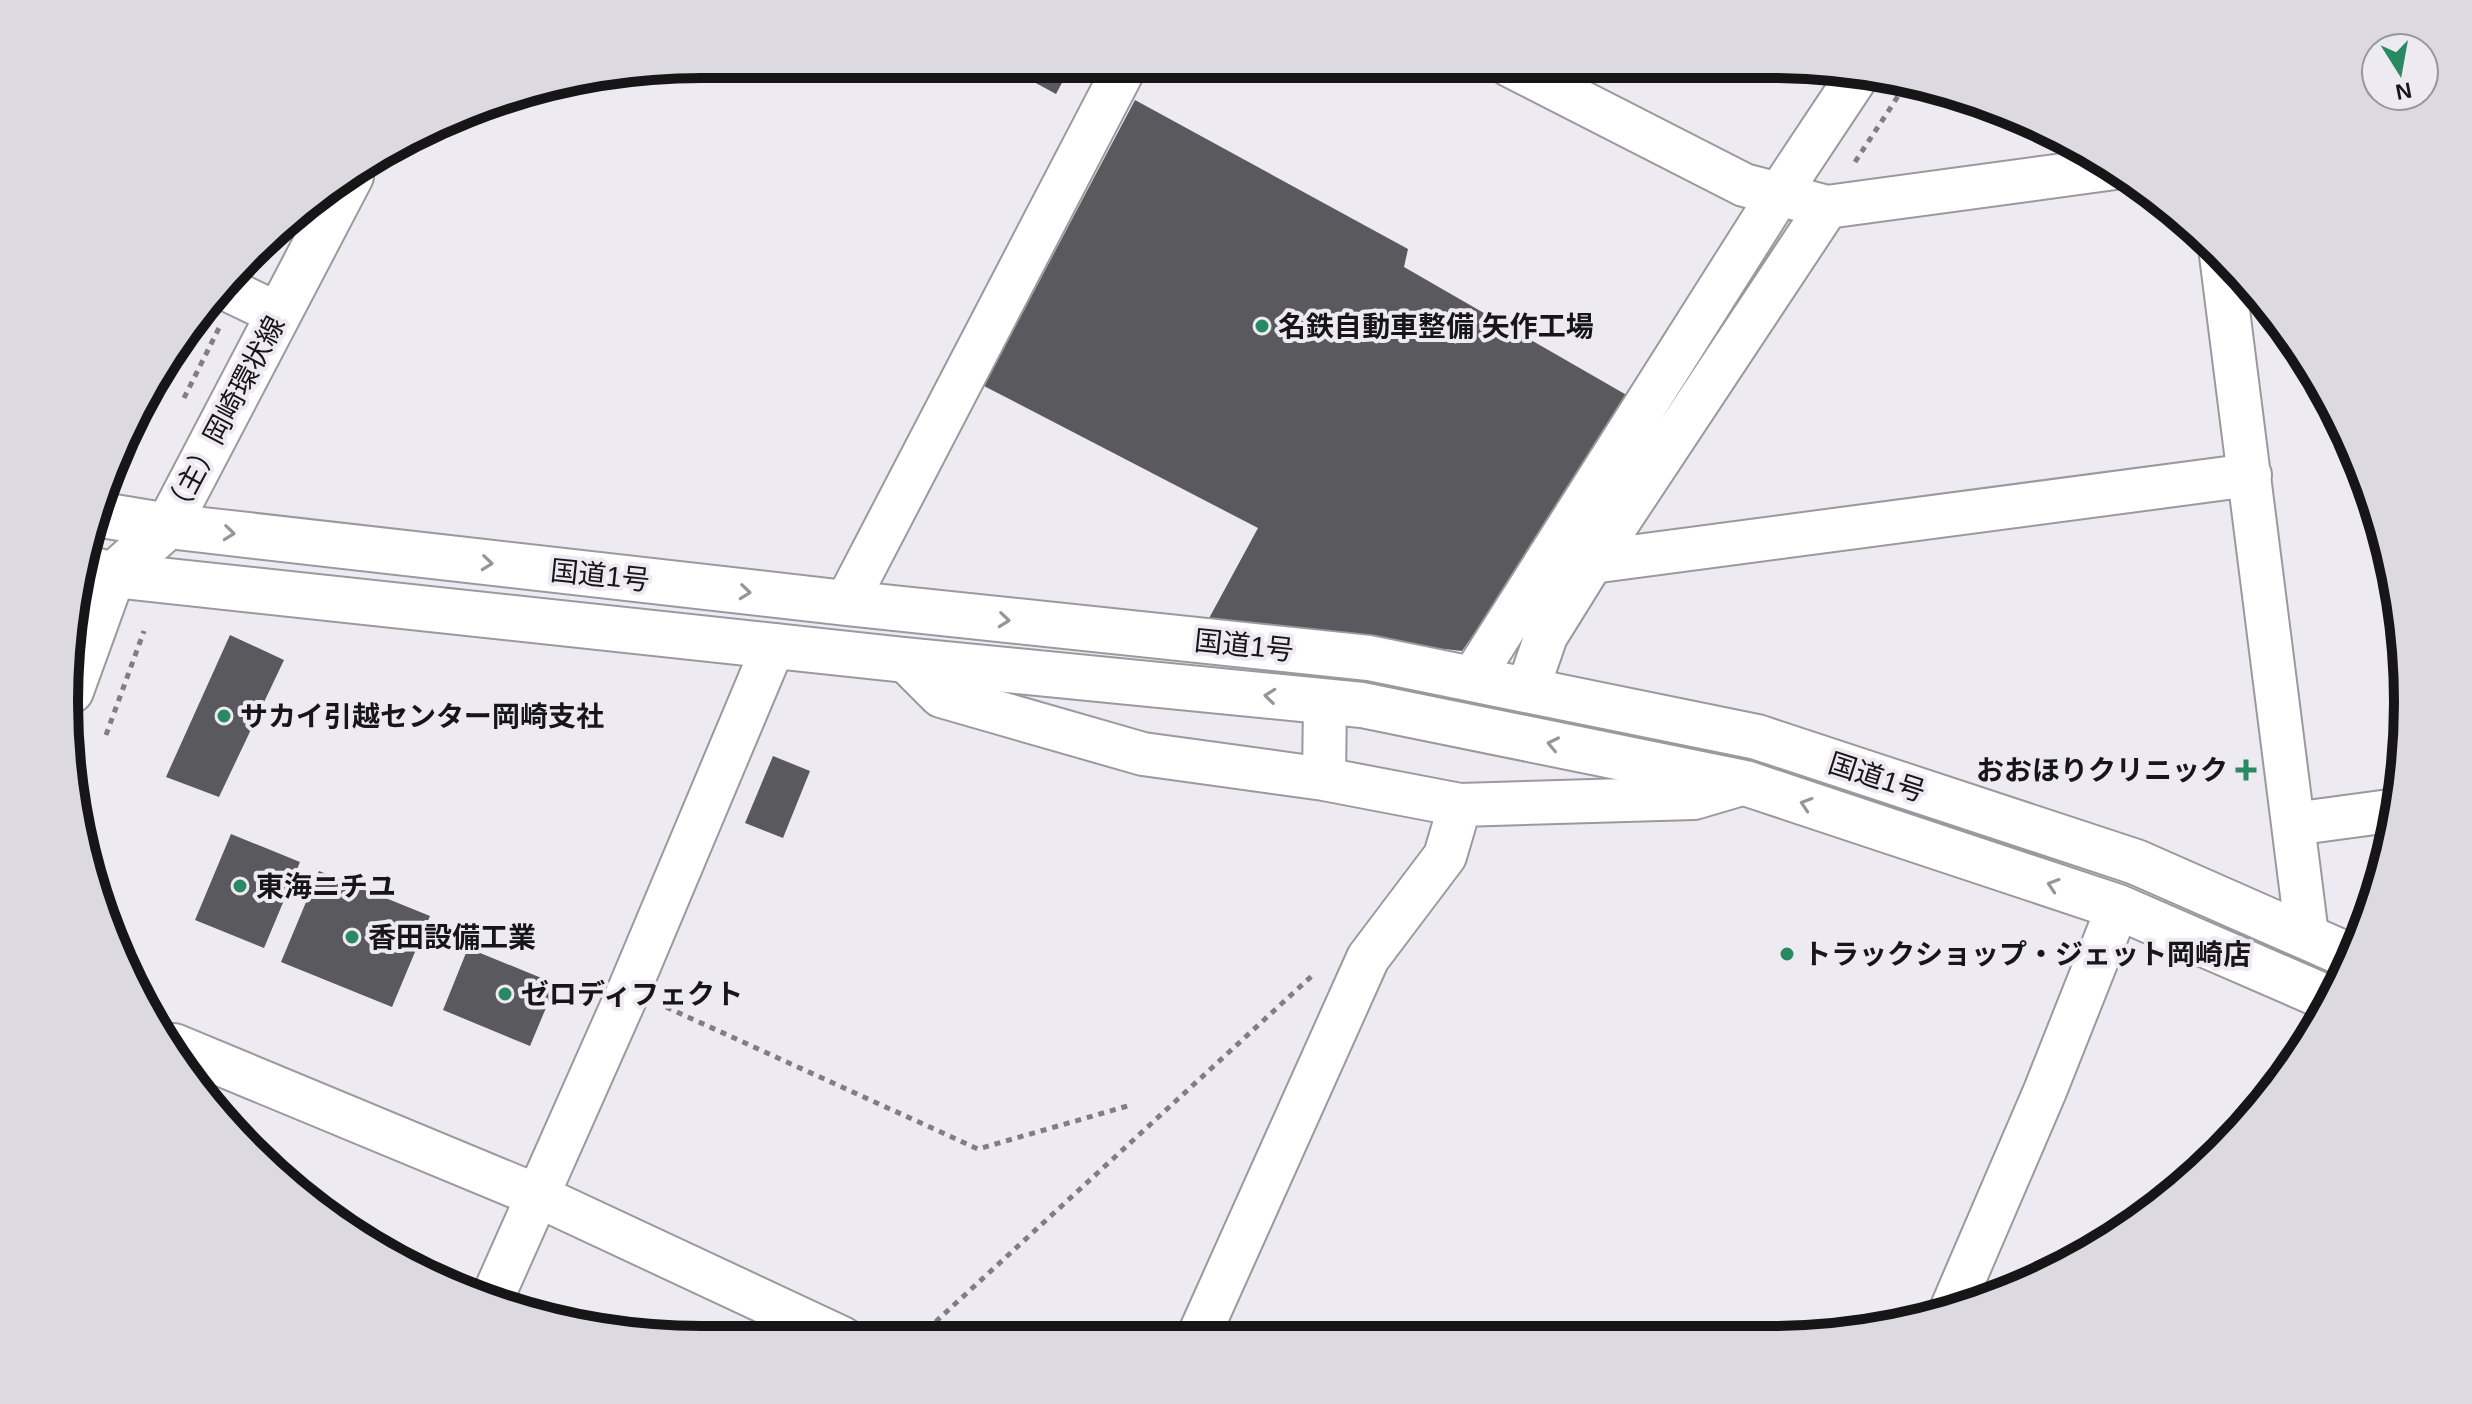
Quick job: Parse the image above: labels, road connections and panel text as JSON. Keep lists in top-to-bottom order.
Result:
{
  "streets": {
    "main road": ["（主）岡崎環状線", "国道1号"]
  },
  "crossings": [
    ["（主）岡崎環状線", "国道1号"]
  ],
  "places": {
    "other": [
      "名鉄自動車整備 矢作工場",
      "サカイ引越センター岡崎支社",
      "東海ニチユ",
      "香田設備工業",
      "トラックショップ・ジェット岡崎店",
      "ゼロディフェクト"
    ],
    "health": ["おおほりクリニック"]
  },
  "north": "bottom"
}
